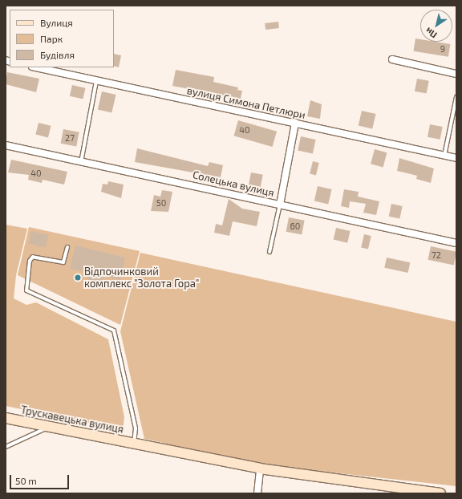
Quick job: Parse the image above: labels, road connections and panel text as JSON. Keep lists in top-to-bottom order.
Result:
{
  "streets": {
    "main road": ["Трускавецька вулиця"],
    "street": ["вулиця Симона Петлюри", "Солецька вулиця"]
  },
  "places": ["Відпочинковий комплекс \"Золота Гора\""],
  "house_numbers": [
    "9",
    "40",
    "27",
    "40",
    "50",
    "60",
    "72"
  ],
  "legend": ["Вулиця", "Парк", "Будівля"],
  "scale_bar": "50 m",
  "north": "bottom left"
}
